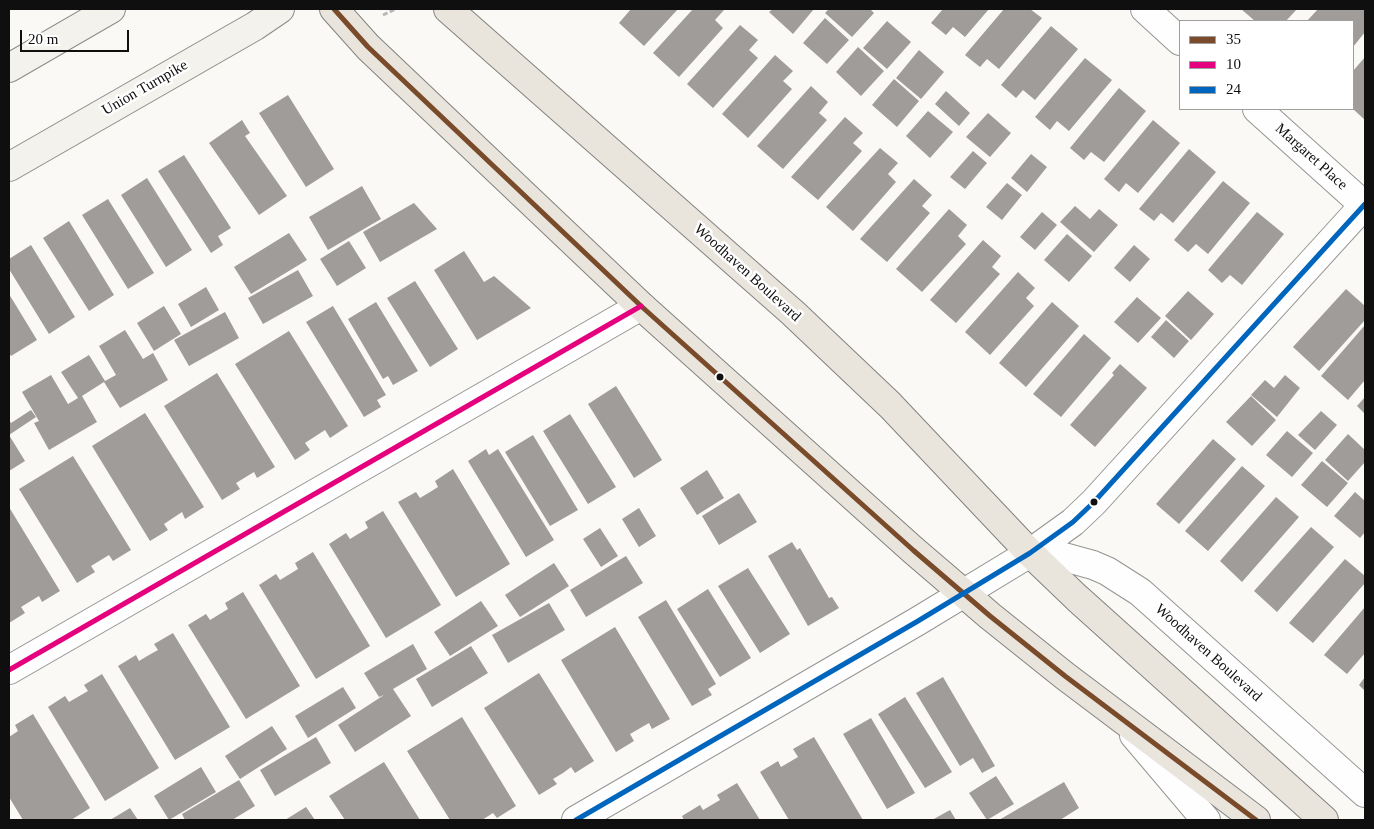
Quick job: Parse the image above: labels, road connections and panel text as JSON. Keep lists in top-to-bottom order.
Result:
{
  "streets": {
    "main road": ["Union Turnpike", "Woodhaven Boulevard"],
    "street": ["Margaret Place"]
  },
  "lines": ["transit line 35", "transit line 24", "transit line 10"],
  "legend": ["35", "10", "24"],
  "scale_bar": "20 m"
}
